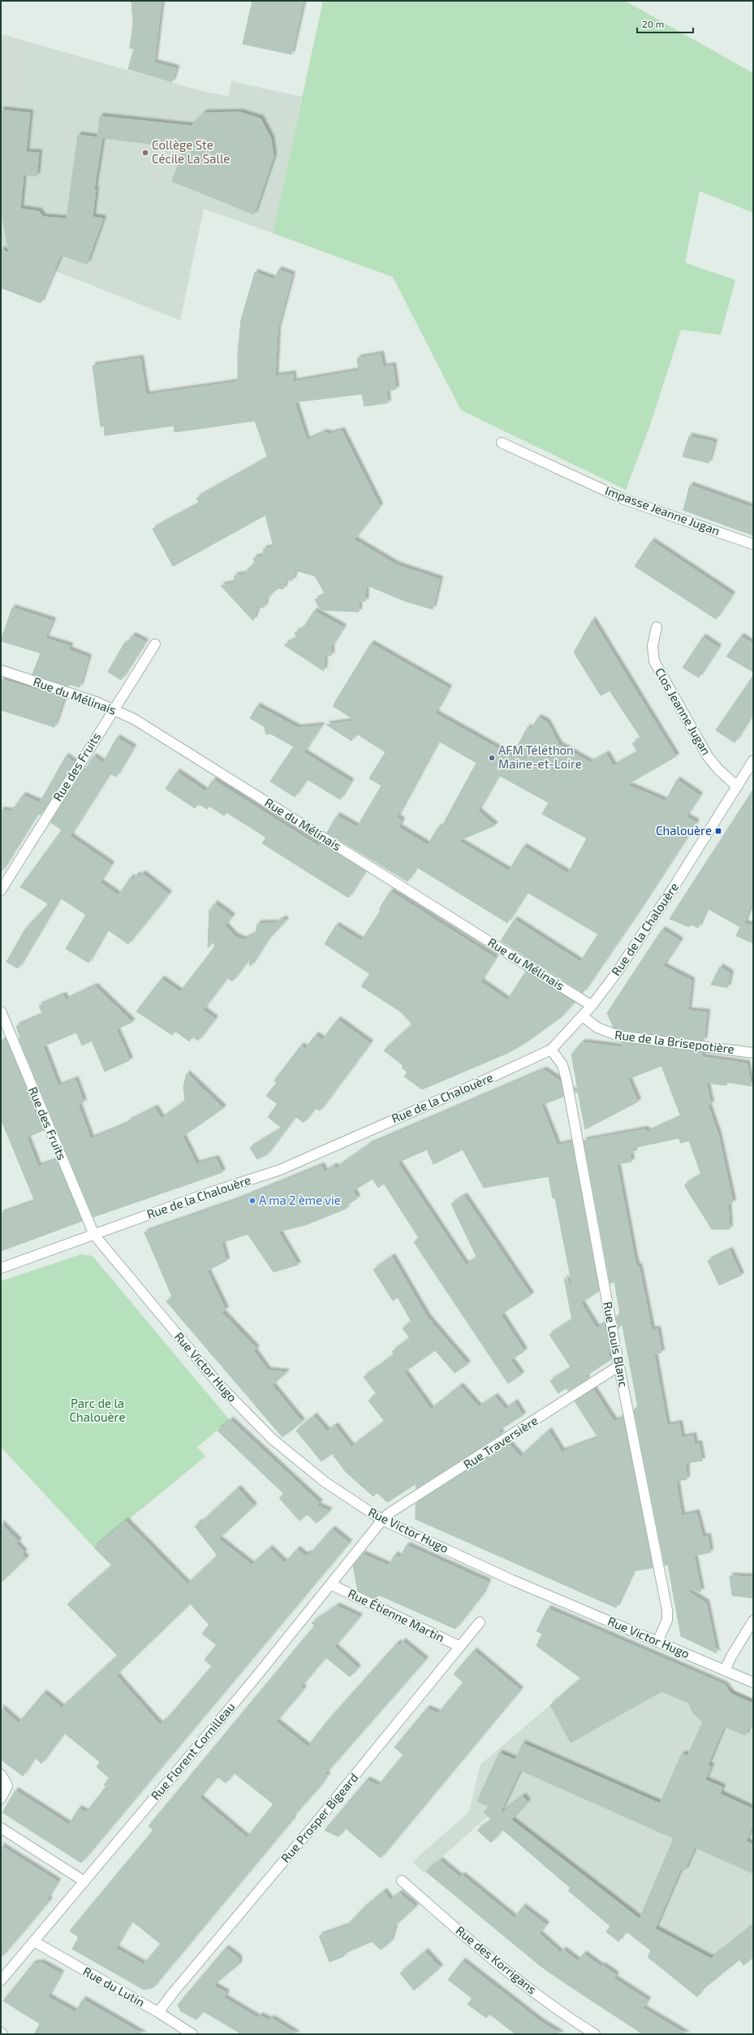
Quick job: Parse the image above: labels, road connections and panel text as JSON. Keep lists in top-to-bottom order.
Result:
{
  "streets": {
    "street": [
      "Impasse Jeanne Jugan",
      "Rue du Mélinais",
      "Clos Jeanne Jugan",
      "Rue des Fruits",
      "Rue de la Chalouère",
      "Rue de la Brisepotière",
      "Rue Louis Blanc",
      "Rue Victor Hugo",
      "Rue Traversière",
      "Rue Étienne Martin",
      "Rue Florent Cornilleau",
      "Rue Prosper Bigeard",
      "Rue des Korrigans",
      "Rue du Lutin"
    ]
  },
  "crossings": [
    ["Rue du Mélinais", "Rue des Fruits"],
    ["Rue du Mélinais", "Rue de la Chalouère"],
    ["Clos Jeanne Jugan", "Rue de la Chalouère"],
    ["Rue des Fruits", "Rue de la Chalouère"],
    ["Rue des Fruits", "Rue Victor Hugo"],
    ["Rue de la Chalouère", "Rue de la Brisepotière"],
    ["Rue de la Chalouère", "Rue Louis Blanc"],
    ["Rue de la Chalouère", "Rue Victor Hugo"],
    ["Rue Louis Blanc", "Rue Victor Hugo"],
    ["Rue Louis Blanc", "Rue Traversière"],
    ["Rue Victor Hugo", "Rue Traversière"],
    ["Rue Victor Hugo", "Rue Florent Cornilleau"],
    ["Rue Traversière", "Rue Florent Cornilleau"],
    ["Rue Étienne Martin", "Rue Florent Cornilleau"],
    ["Rue Étienne Martin", "Rue Prosper Bigeard"],
    ["Rue Florent Cornilleau", "Rue du Lutin"],
    ["Rue Prosper Bigeard", "Rue du Lutin"]
  ],
  "parks": ["Parc de la Chalouère"],
  "places": {
    "other": ["Collège Ste Cécile La Salle", "AFM Téléthon Maine-et-Loire", "A ma 2 ème vie"],
    "transit": ["Chalouère"]
  },
  "scale_bar": "20 m"
}
